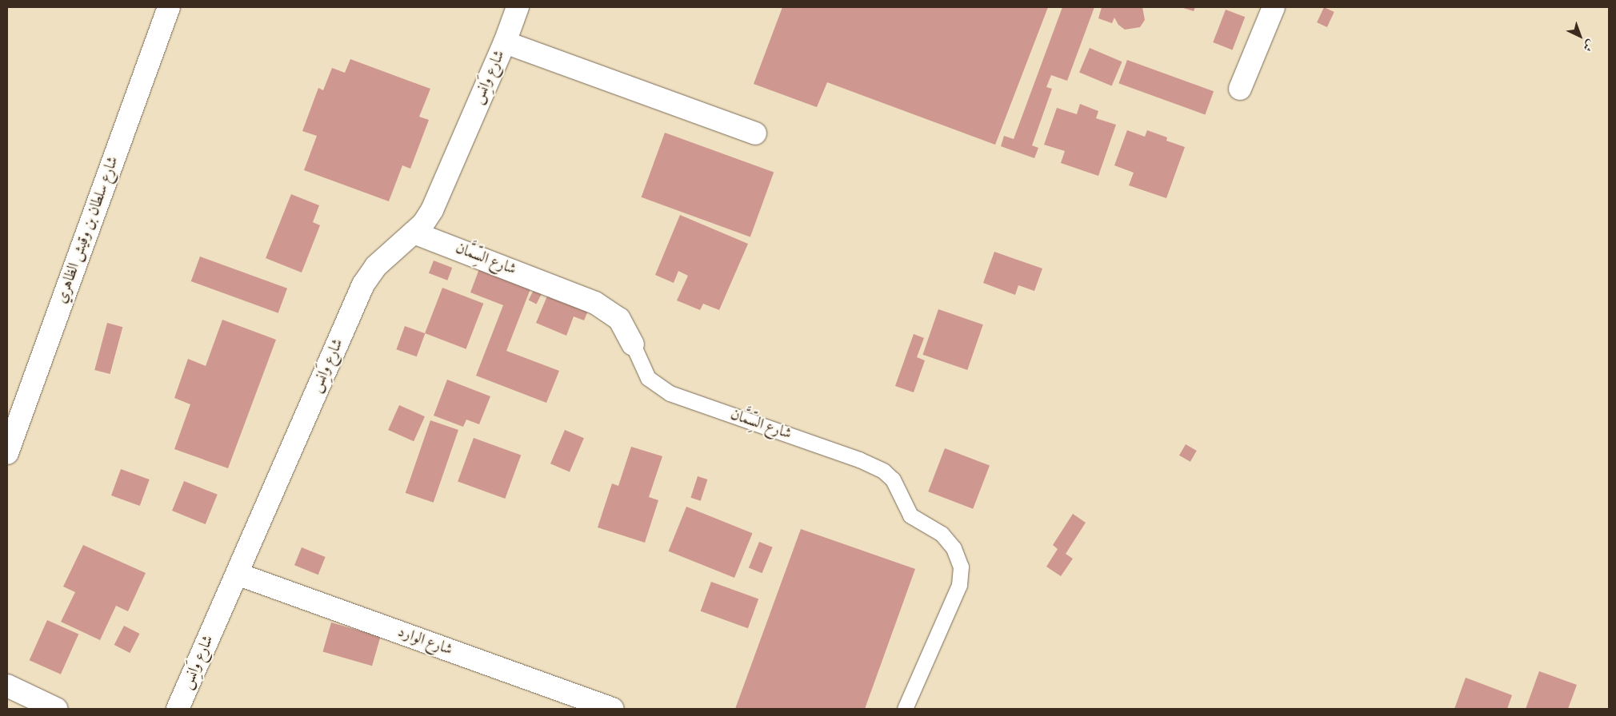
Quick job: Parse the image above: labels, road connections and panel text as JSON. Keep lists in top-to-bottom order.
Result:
{
  "streets": {
    "street": [
      "شارع وَانِس",
      "شارع سلطان بن وقيش الظاهري",
      "شارع السِّمَّان",
      "شارع الوارد"
    ]
  },
  "crossings": [
    ["شارع وَانِس", "شارع السِّمَّان"],
    ["شارع وَانِس", "شارع الوارد"]
  ],
  "north": "bottom right"
}
